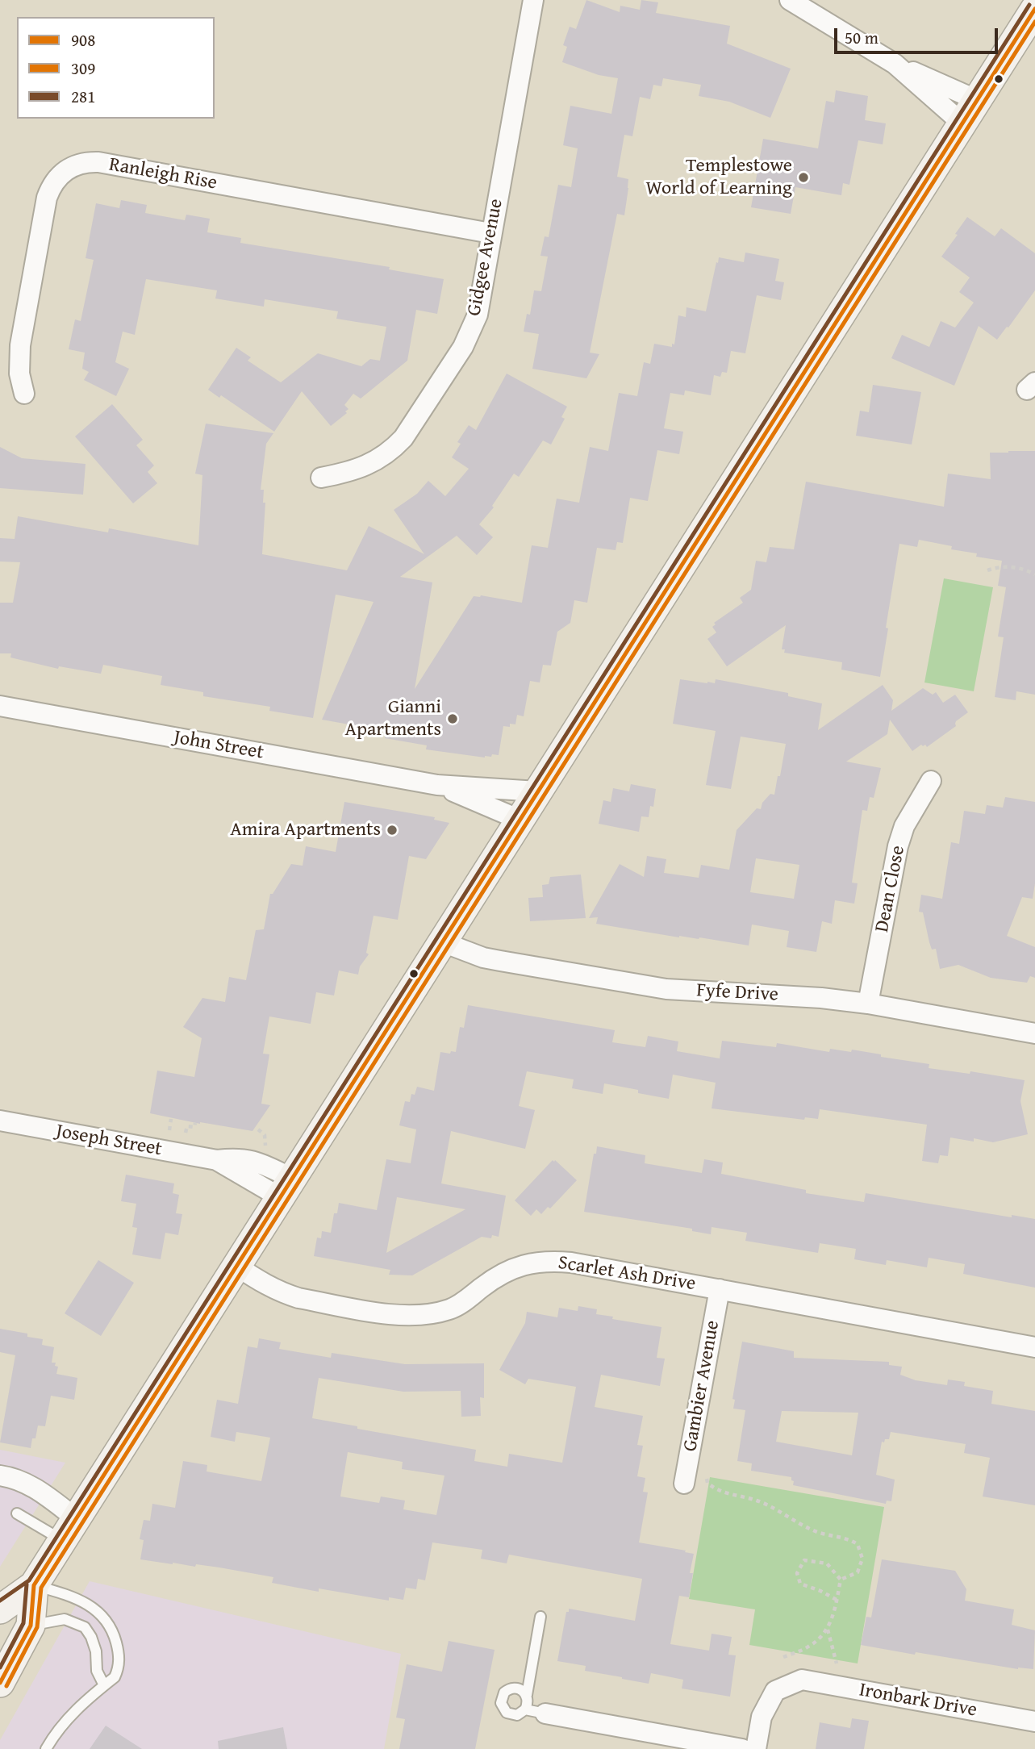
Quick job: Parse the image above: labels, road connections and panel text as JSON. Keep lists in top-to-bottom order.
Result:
{
  "streets": {
    "street": [
      "Ranleigh Rise",
      "Gidgee Avenue",
      "John Street",
      "Dean Close",
      "Fyfe Drive",
      "Joseph Street",
      "Scarlet Ash Drive",
      "Gambier Avenue",
      "Ironbark Drive"
    ]
  },
  "crossings": [
    ["Ranleigh Rise", "Gidgee Avenue"],
    ["Dean Close", "Fyfe Drive"],
    ["Scarlet Ash Drive", "Gambier Avenue"]
  ],
  "places": ["Templestowe World of Learning", "Gianni Apartments", "Amira Apartments"],
  "lines": ["transit line 281", "transit line 908", "transit line 309"],
  "legend": ["908", "309", "281"],
  "scale_bar": "50 m"
}
